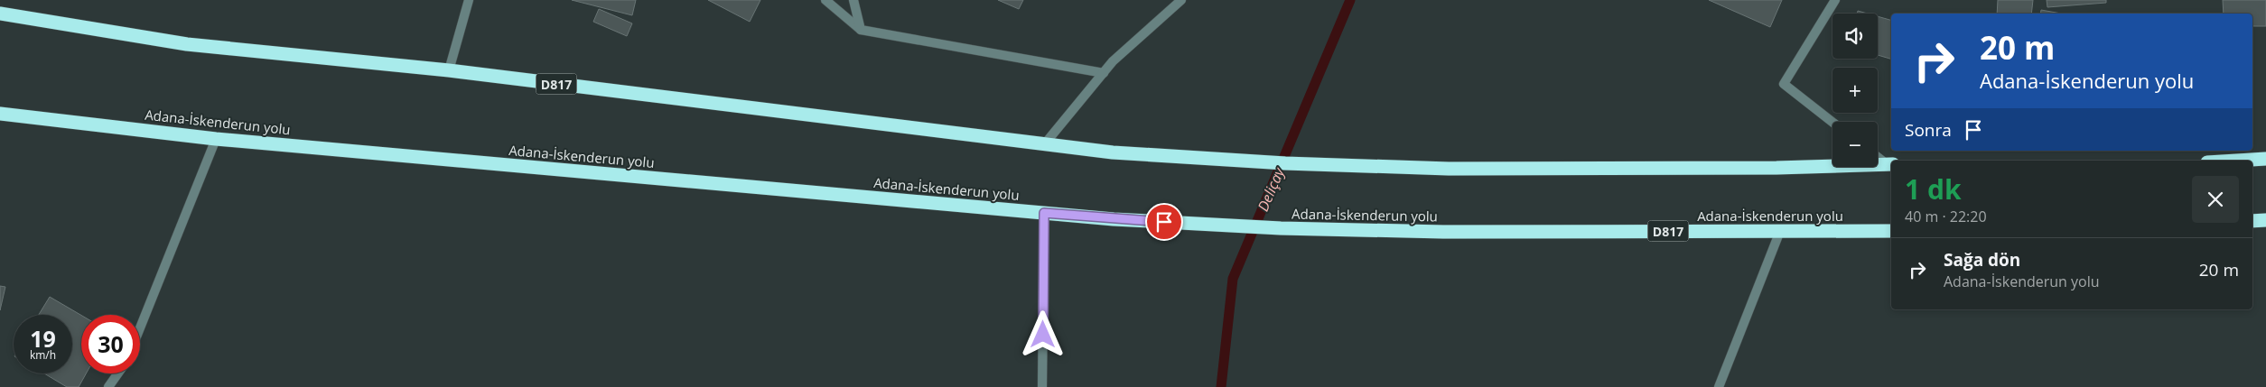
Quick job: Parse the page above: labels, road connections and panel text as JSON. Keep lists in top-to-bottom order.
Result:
{
  "streets": {
    "highway": ["D817", "Adana-İskenderun yolu"]
  },
  "water": ["Deliçay"],
  "page": {
    "map_buttons": ["+", "−"],
    "turn": ["20 m", "Adana-İskenderun yolu"],
    "then": "Sonra",
    "heading": ["1 dk", "40 m · 22:20"],
    "list": [
      {
        "name": "Sağa dön",
        "note": "Adana-İskenderun yolu",
        "value": "20 m"
      }
    ],
    "speed": "19 km/h",
    "limit": "30"
  }
}
